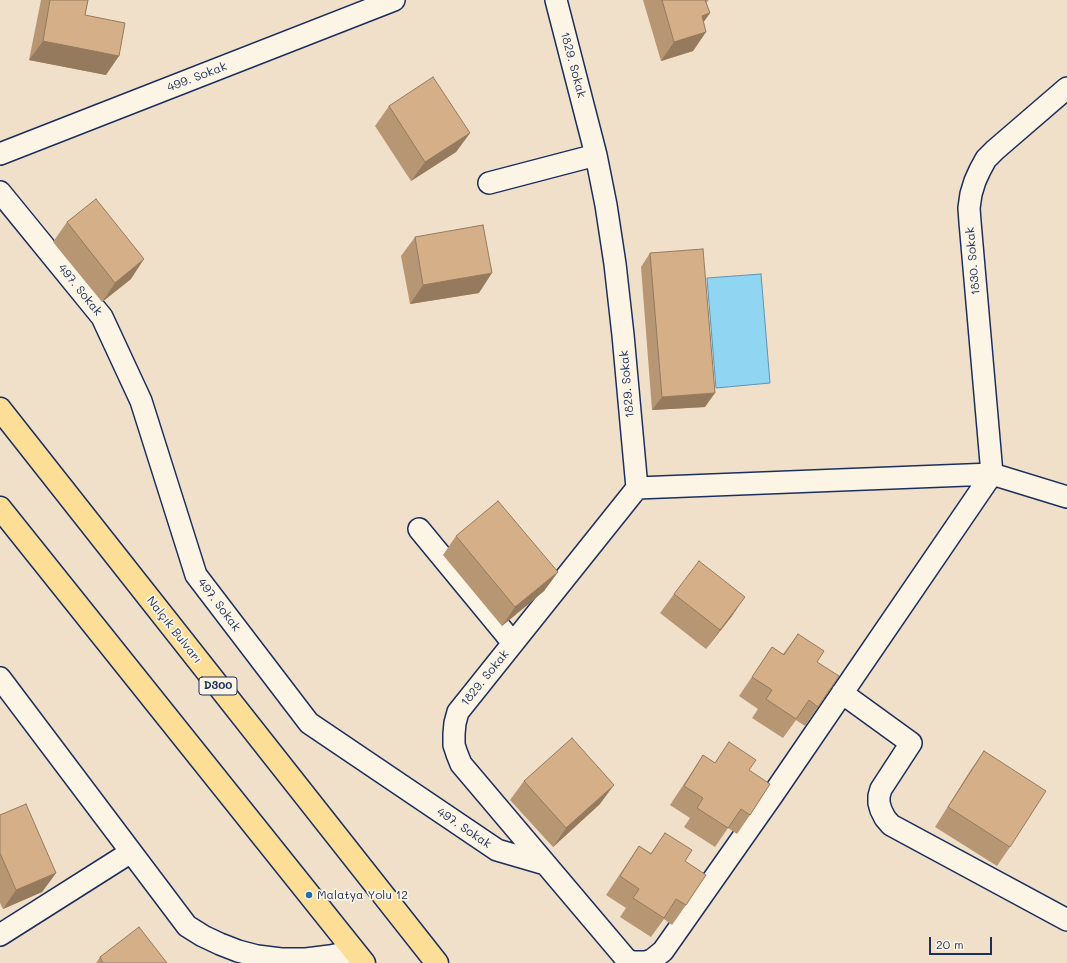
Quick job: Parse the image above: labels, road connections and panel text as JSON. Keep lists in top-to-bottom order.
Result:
{
  "streets": {
    "highway": ["Nalçık Bulvarı", "D300"],
    "street": [
      "1829. Sokak",
      "499. Sokak",
      "1830. Sokak",
      "497. Sokak"
    ]
  },
  "crossings": [
    ["1829. Sokak", "497. Sokak"]
  ],
  "places": ["Malatya Yolu 12"],
  "scale_bar": "20 m"
}
